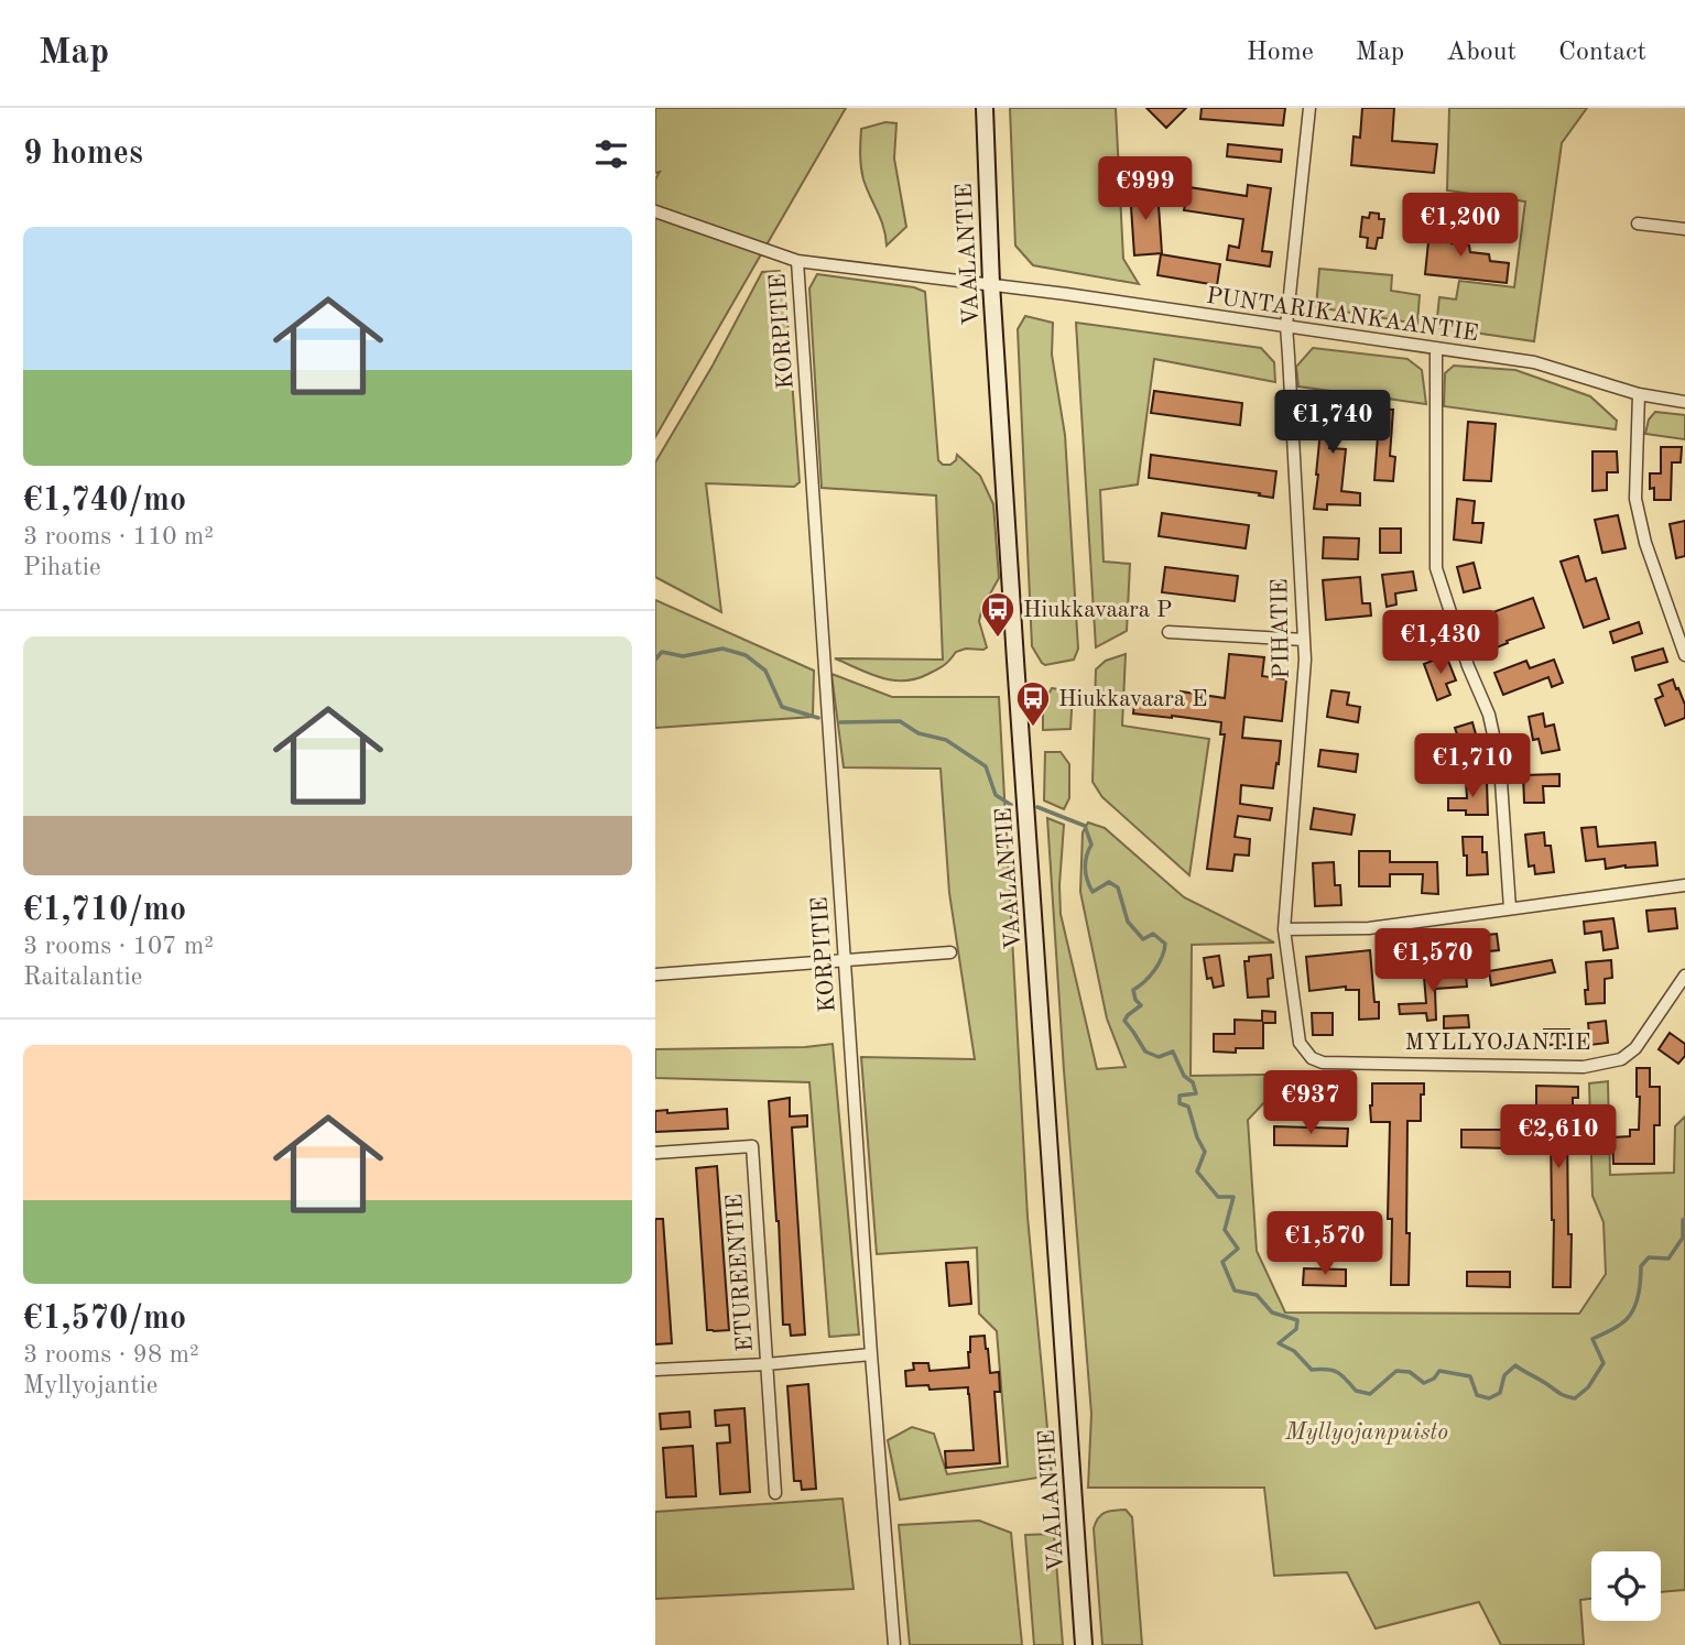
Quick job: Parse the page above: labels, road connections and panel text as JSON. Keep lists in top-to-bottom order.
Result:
{
  "streets": {
    "street": [
      "VAALANTIE",
      "PUNTARIKANKAANTIE",
      "KORPITIE",
      "PIHATIE",
      "MYLLYOJANTIE",
      "ETUREENTIE"
    ]
  },
  "crossings": [
    ["VAALANTIE", "PUNTARIKANKAANTIE"],
    ["PUNTARIKANKAANTIE", "KORPITIE"],
    ["PUNTARIKANKAANTIE", "PIHATIE"],
    ["PIHATIE", "MYLLYOJANTIE"]
  ],
  "parks": ["Myllyojanpuisto"],
  "places": {
    "bus stop": ["Hiukkavaara P", "Hiukkavaara E"]
  },
  "page": {
    "header": "Map",
    "nav": [
      "Home",
      "Map",
      "About",
      "Contact"
    ],
    "heading": "9 homes",
    "price": [
      "€999",
      "€1,200",
      "€1,740",
      "€1,430",
      "€1,710",
      "€1,570",
      "€937",
      "€2,610",
      "€1,570"
    ],
    "list": [
      {
        "name": "€1,740/mo",
        "note": "3 rooms · 110 m² · Pihatie"
      },
      {
        "name": "€1,710/mo",
        "note": "3 rooms · 107 m² · Raitalantie"
      },
      {
        "name": "€1,570/mo",
        "note": "3 rooms · 98 m² · Myllyojantie"
      }
    ]
  }
}
